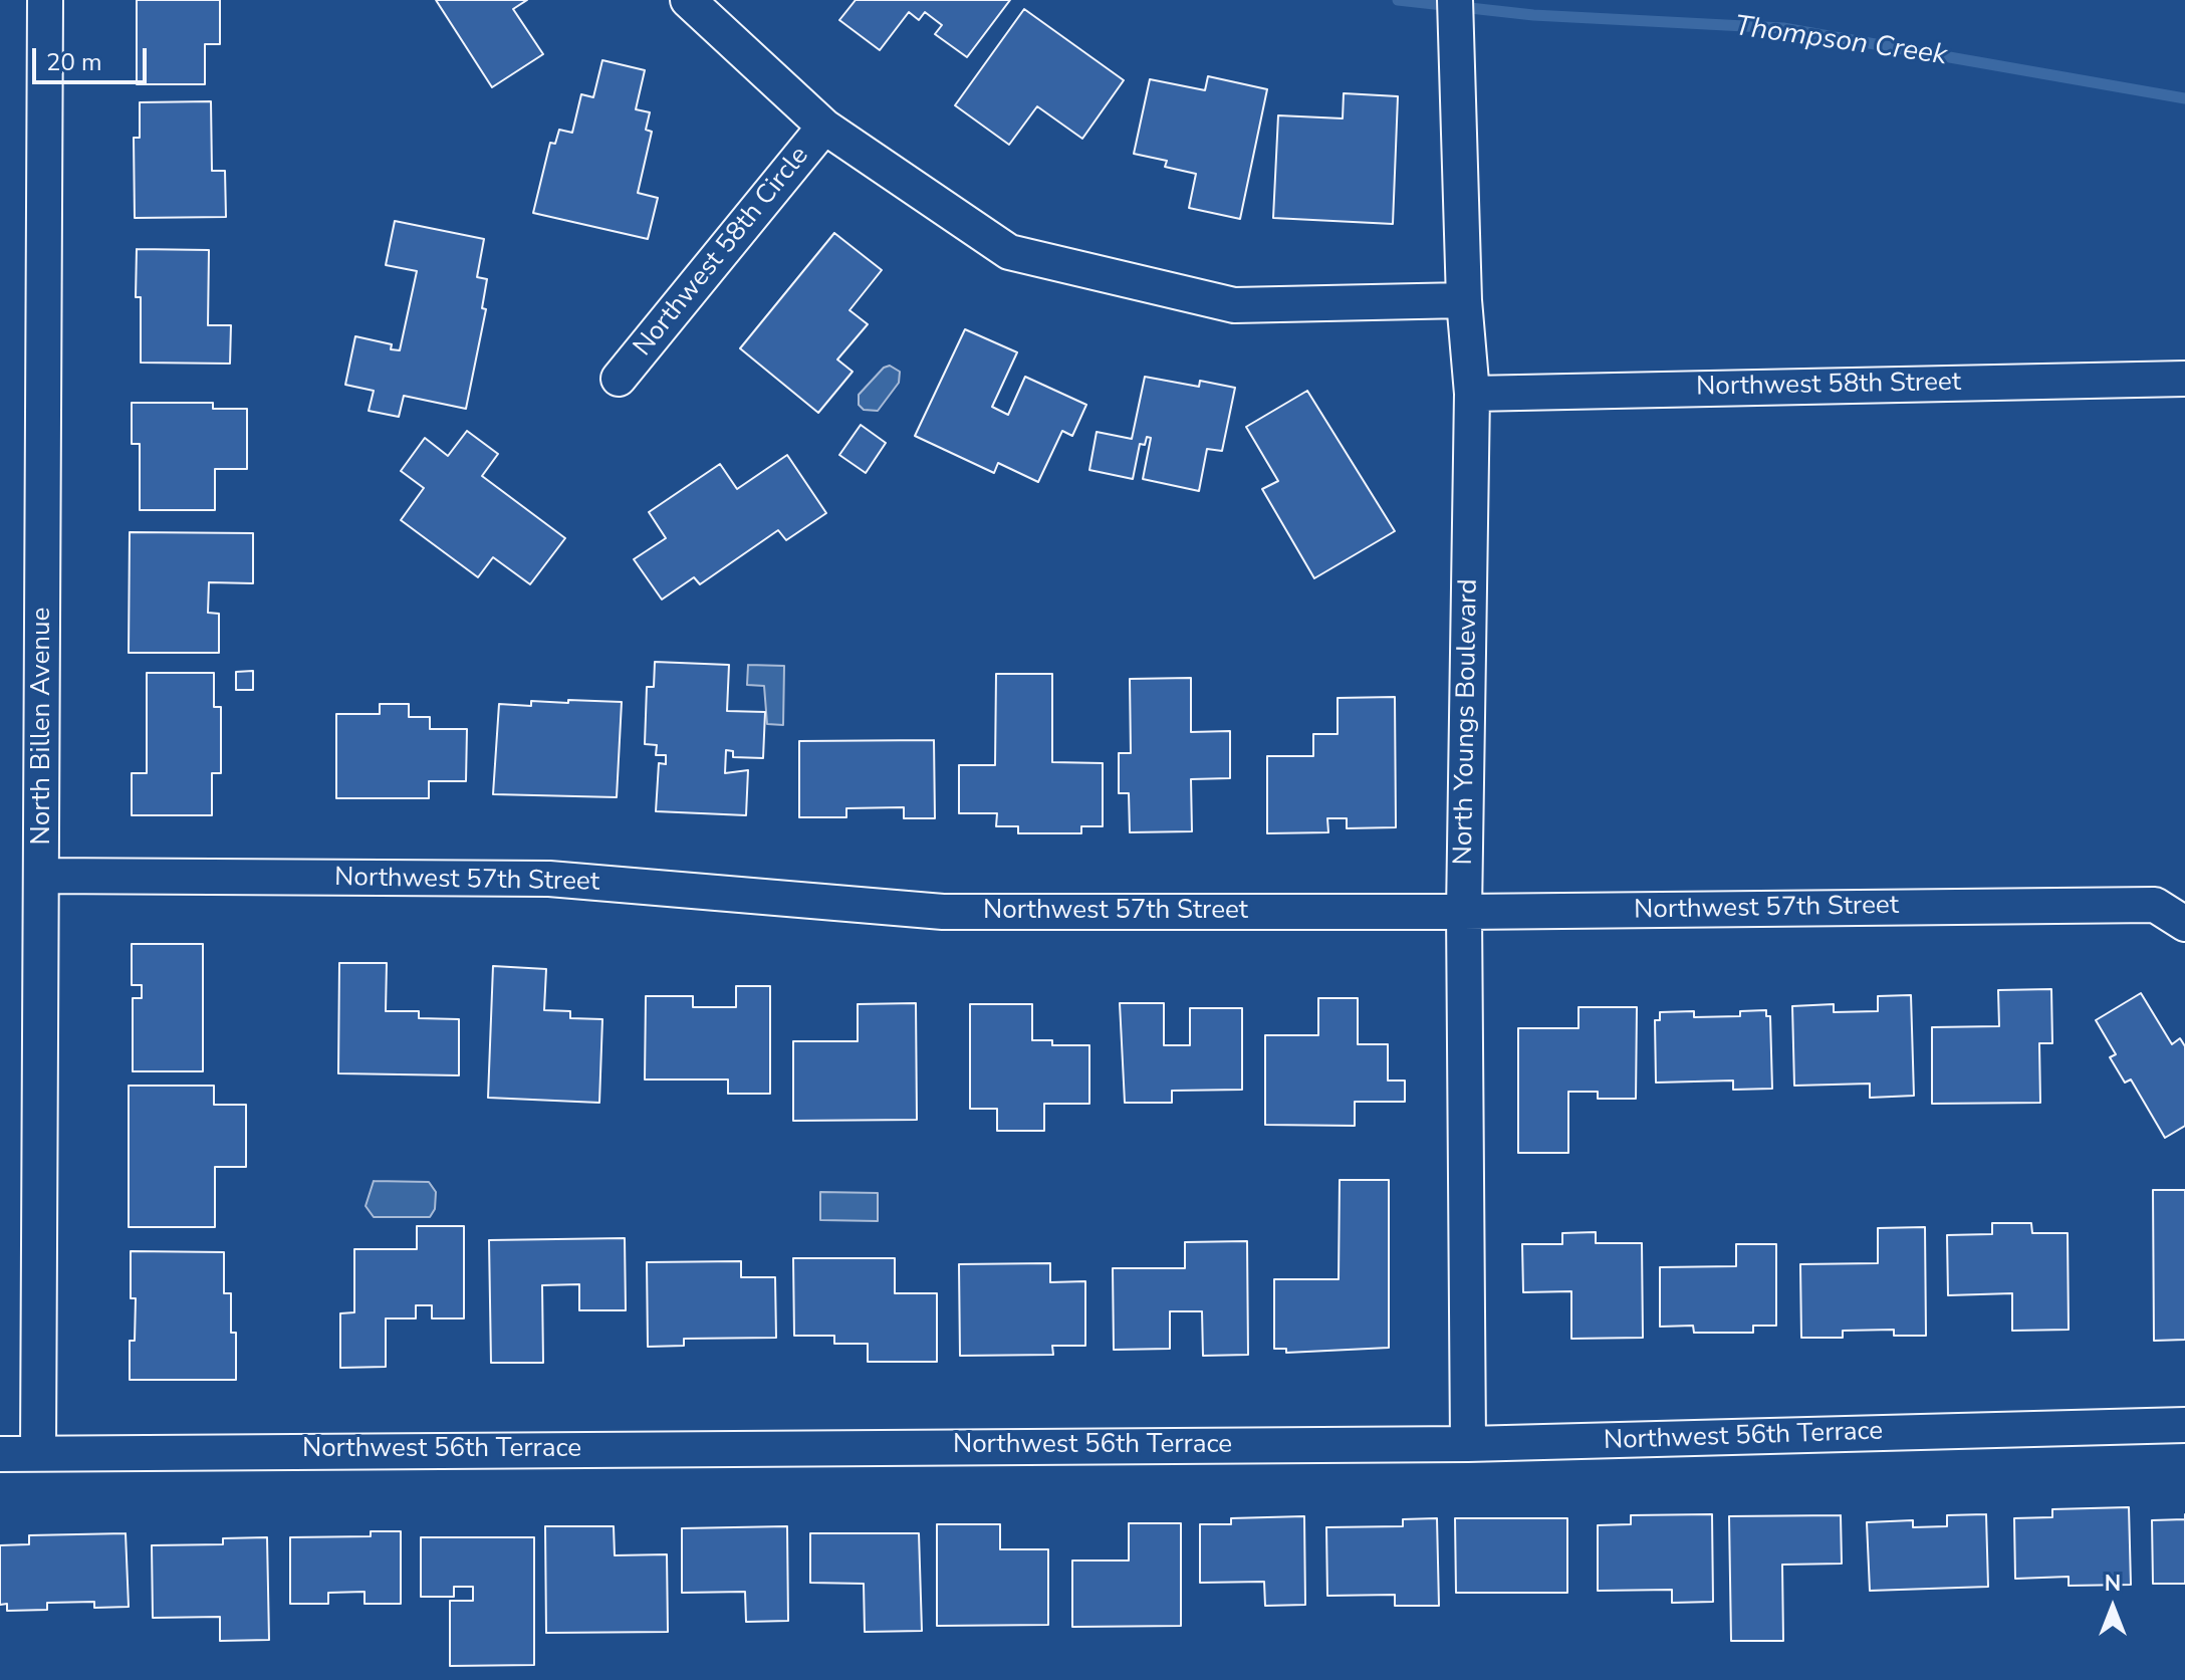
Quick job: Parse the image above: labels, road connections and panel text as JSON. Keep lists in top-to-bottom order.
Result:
{
  "streets": {
    "street": [
      "Northwest 58th Circle",
      "Northwest 58th Street",
      "North Youngs Boulevard",
      "North Billen Avenue",
      "Northwest 57th Street",
      "Northwest 56th Terrace"
    ]
  },
  "crossings": [
    ["Northwest 58th Street", "North Youngs Boulevard"],
    ["North Youngs Boulevard", "Northwest 57th Street"],
    ["North Youngs Boulevard", "Northwest 56th Terrace"],
    ["North Billen Avenue", "Northwest 57th Street"],
    ["North Billen Avenue", "Northwest 56th Terrace"]
  ],
  "water": ["Thompson Creek"],
  "scale_bar": "20 m",
  "north": "top"
}
